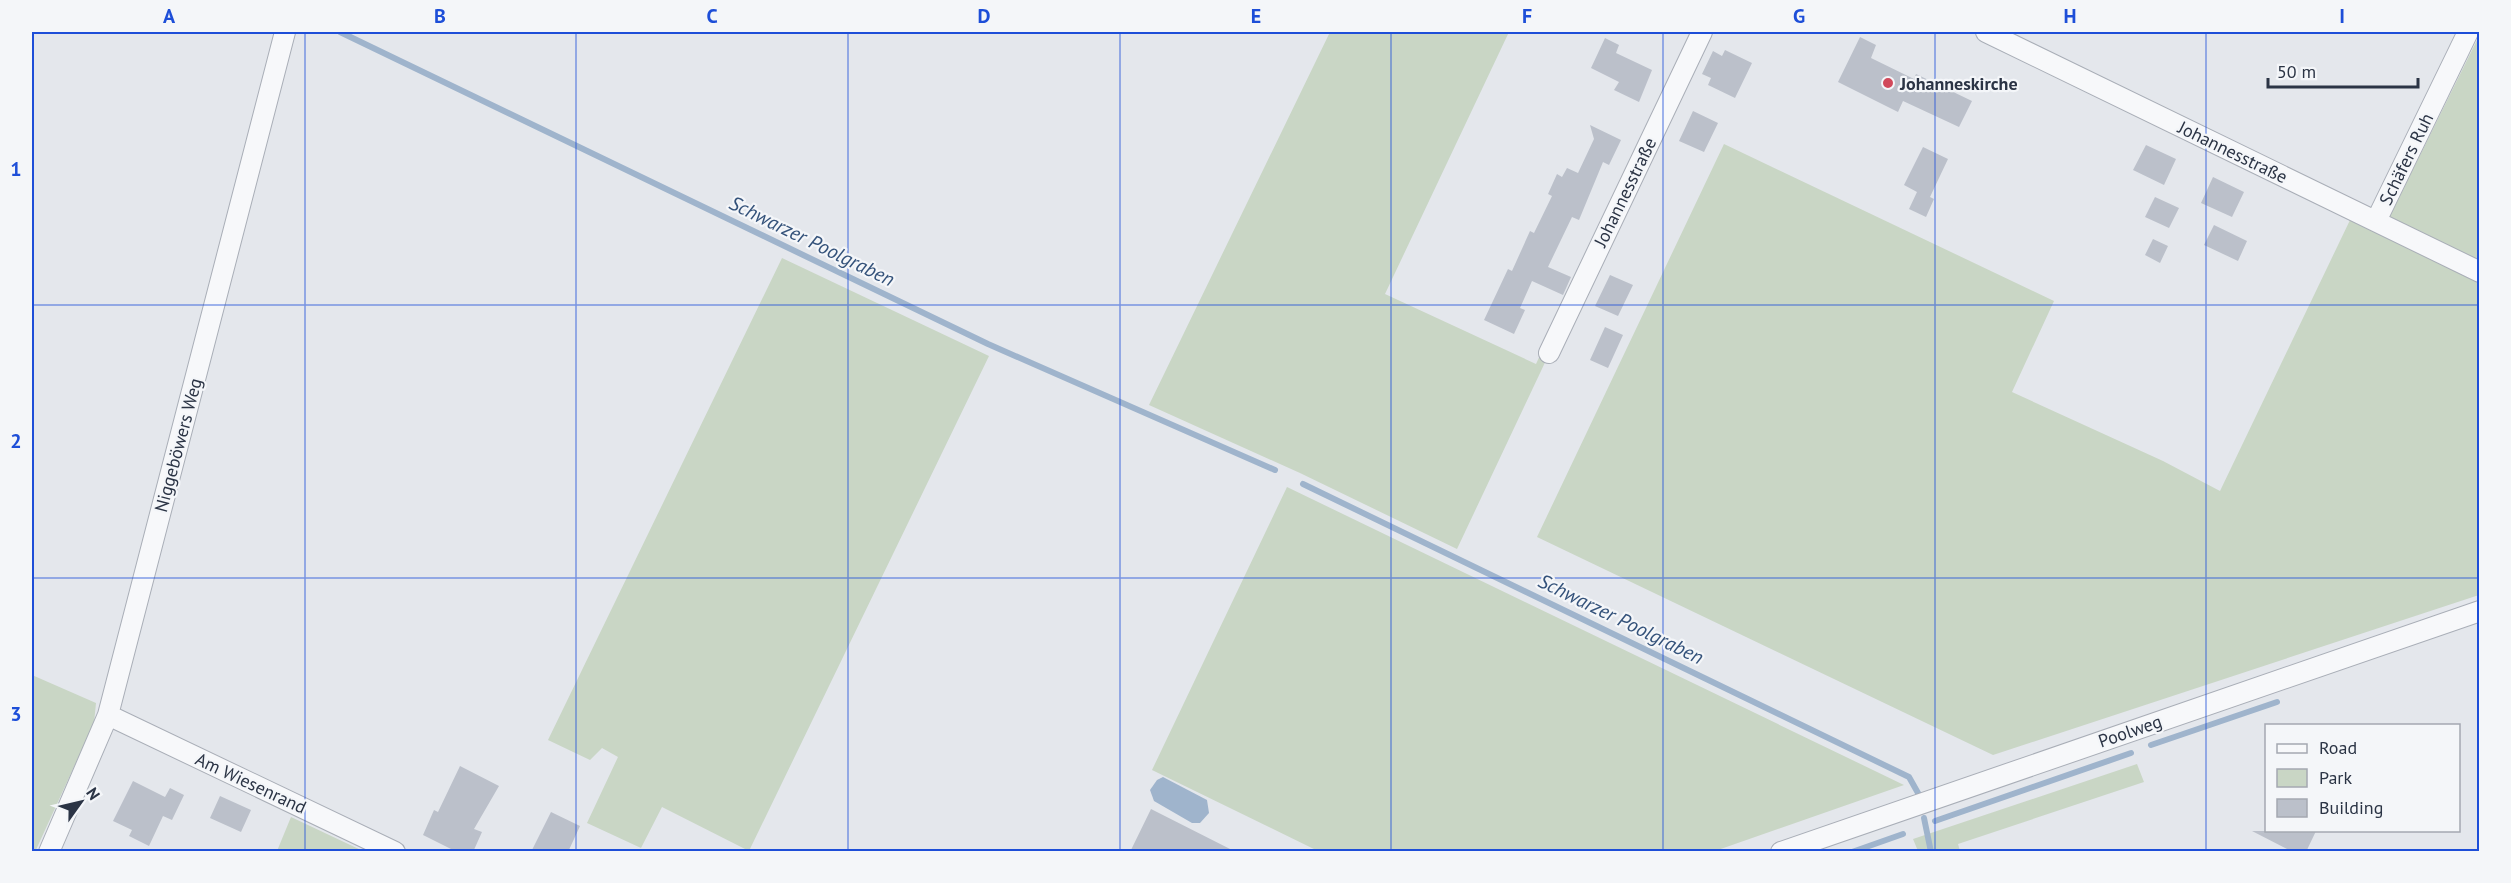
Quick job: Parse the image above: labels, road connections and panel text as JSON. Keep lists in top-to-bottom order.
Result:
{
  "streets": {
    "street": [
      "Johannesstraße",
      "Schäfers Ruh",
      "Niggeböwers Weg",
      "Poolweg",
      "Am Wiesenrand"
    ]
  },
  "crossings": [
    ["Johannesstraße", "Schäfers Ruh"],
    ["Niggeböwers Weg", "Am Wiesenrand"]
  ],
  "water": ["Schwarzer Poolgraben"],
  "places": ["Johanneskirche"],
  "legend": ["Road", "Park", "Building"],
  "scale_bar": "50 m",
  "north": "top right",
  "grid": {
    "columns": [
      "A",
      "B",
      "C",
      "D",
      "E",
      "F",
      "G",
      "H",
      "I"
    ],
    "rows": ["1", "2", "3"]
  }
}
